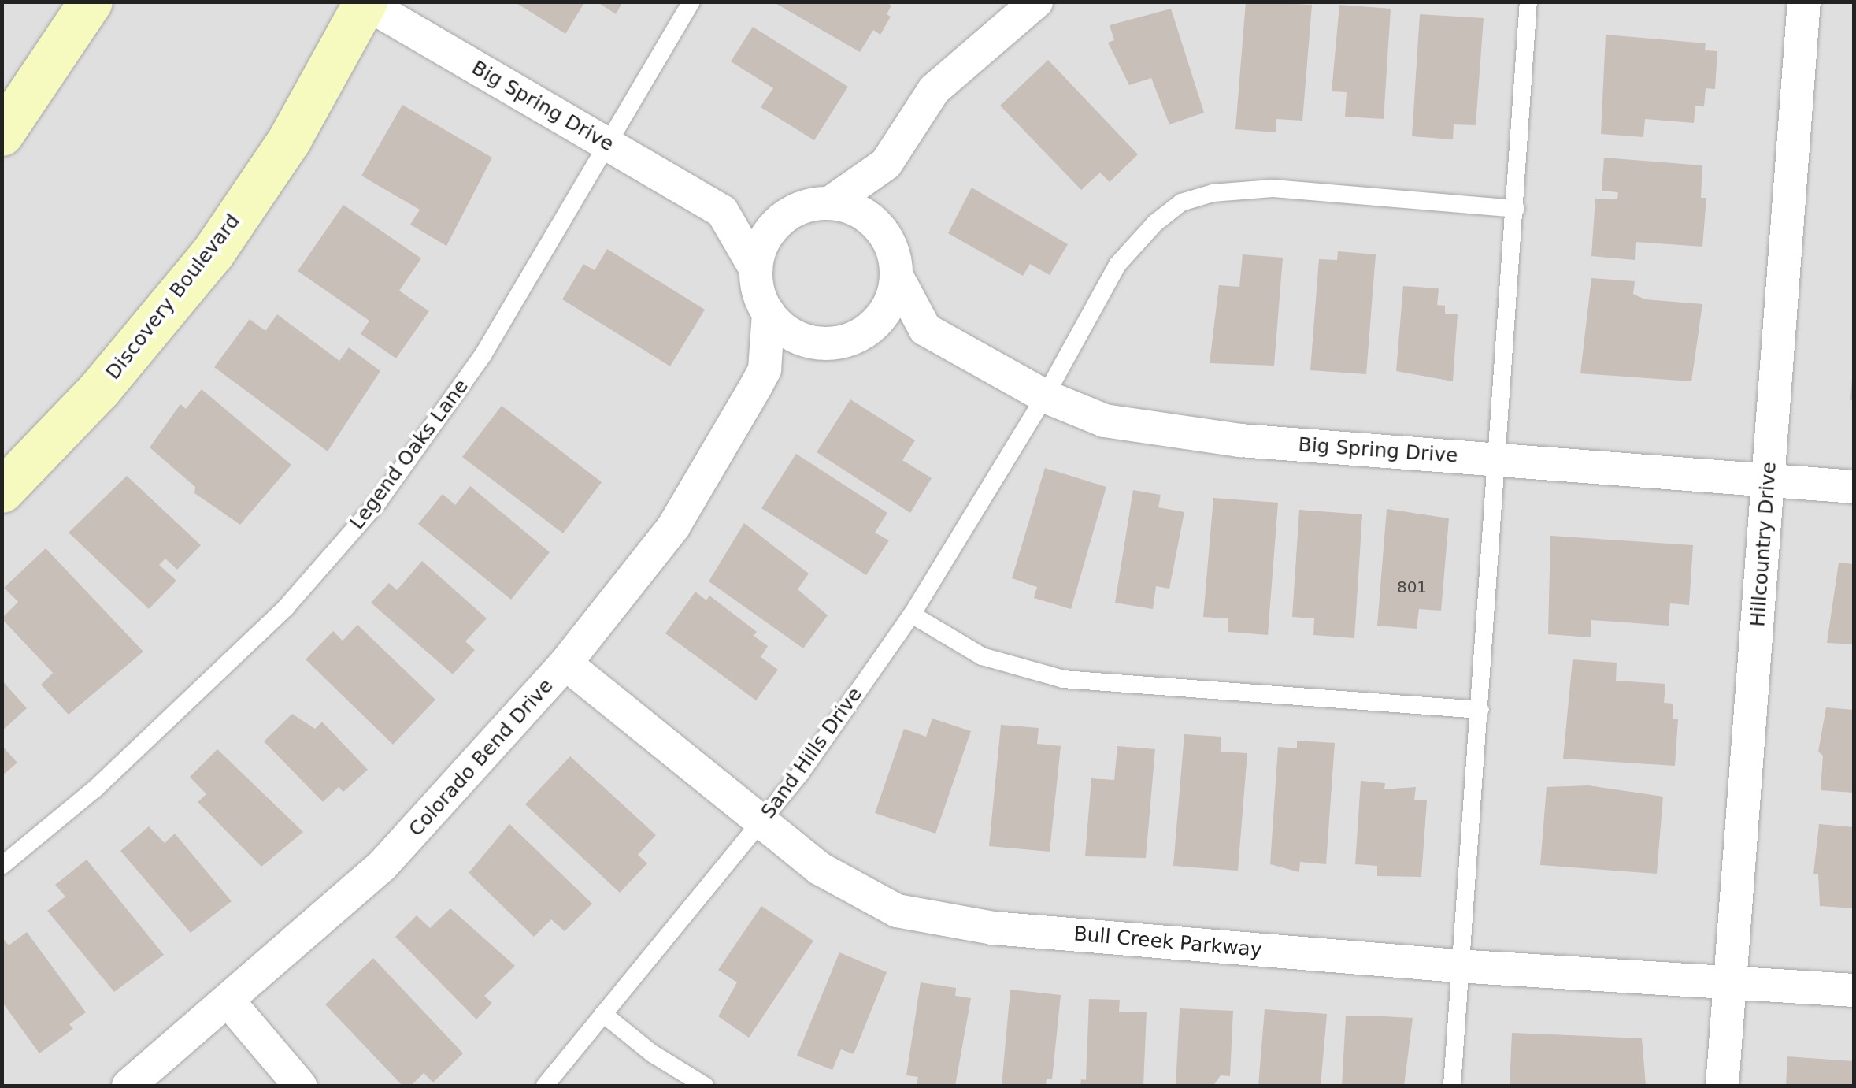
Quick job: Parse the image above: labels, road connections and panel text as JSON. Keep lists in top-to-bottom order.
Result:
{
  "streets": {
    "street": [
      "Big Spring Drive",
      "Discovery Boulevard",
      "Hillcountry Drive",
      "Colorado Bend Drive",
      "Bull Creek Parkway"
    ],
    "lane": ["Legend Oaks Lane", "Sand Hills Drive"]
  },
  "crossings": [
    ["Big Spring Drive", "Discovery Boulevard"],
    ["Big Spring Drive", "Legend Oaks Lane"],
    ["Big Spring Drive", "Hillcountry Drive"],
    ["Big Spring Drive", "Sand Hills Drive"],
    ["Big Spring Drive", "Colorado Bend Drive"],
    ["Hillcountry Drive", "Bull Creek Parkway"],
    ["Sand Hills Drive", "Bull Creek Parkway"],
    ["Colorado Bend Drive", "Bull Creek Parkway"]
  ],
  "house_numbers": ["801"]
}
